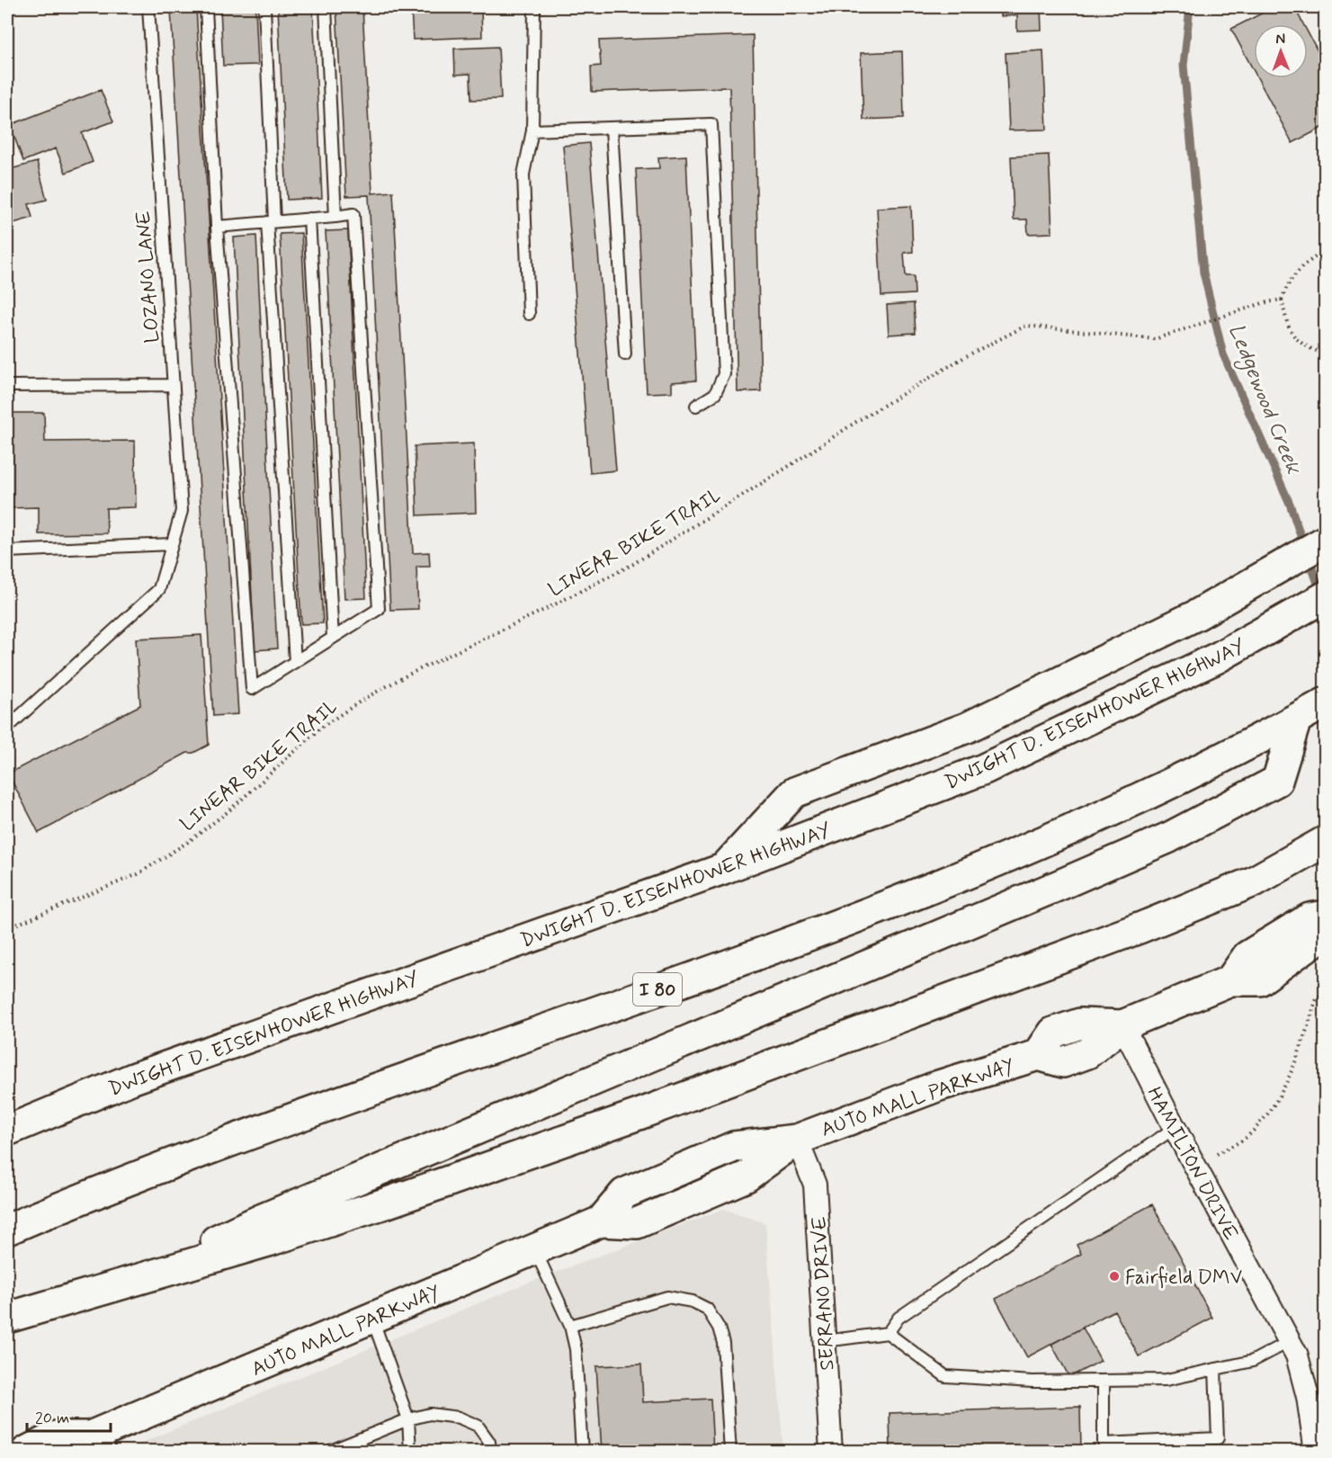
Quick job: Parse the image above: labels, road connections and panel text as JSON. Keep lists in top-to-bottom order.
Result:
{
  "streets": {
    "main road": ["DWIGHT D. EISENHOWER HIGHWAY", "I 80", "AUTO MALL PARKWAY"],
    "street": ["HAMILTON DRIVE", "SERRANO DRIVE"],
    "lane": ["LOZANO LANE"],
    "path": ["LINEAR BIKE TRAIL"]
  },
  "crossings": [
    ["AUTO MALL PARKWAY", "HAMILTON DRIVE"],
    ["AUTO MALL PARKWAY", "SERRANO DRIVE"]
  ],
  "water": ["Ledgewood Creek"],
  "places": ["Fairfield DMV"],
  "scale_bar": "20 m",
  "north": "top"
}
